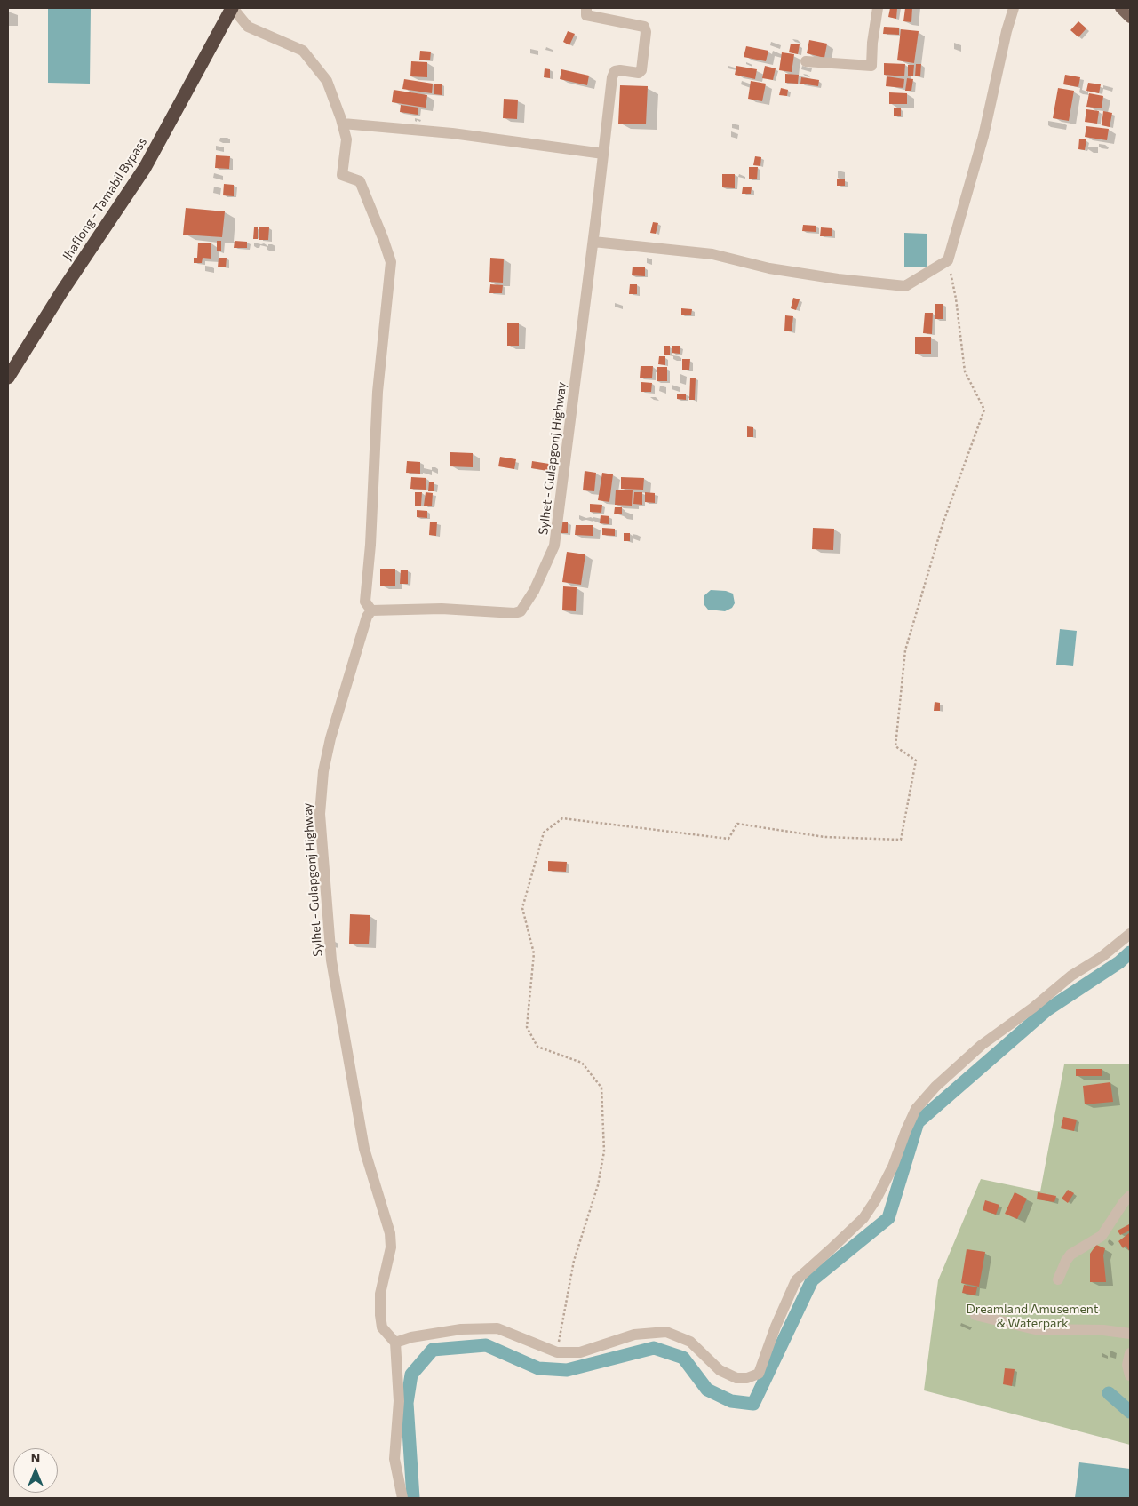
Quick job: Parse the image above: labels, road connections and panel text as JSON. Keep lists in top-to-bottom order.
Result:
{
  "streets": {
    "highway": ["Jhaflong - Tamabil Bypass"],
    "street": ["Sylhet - Gulapgonj Highway"]
  },
  "parks": ["Dreamland Amusement & Waterpark"],
  "north": "top"
}
